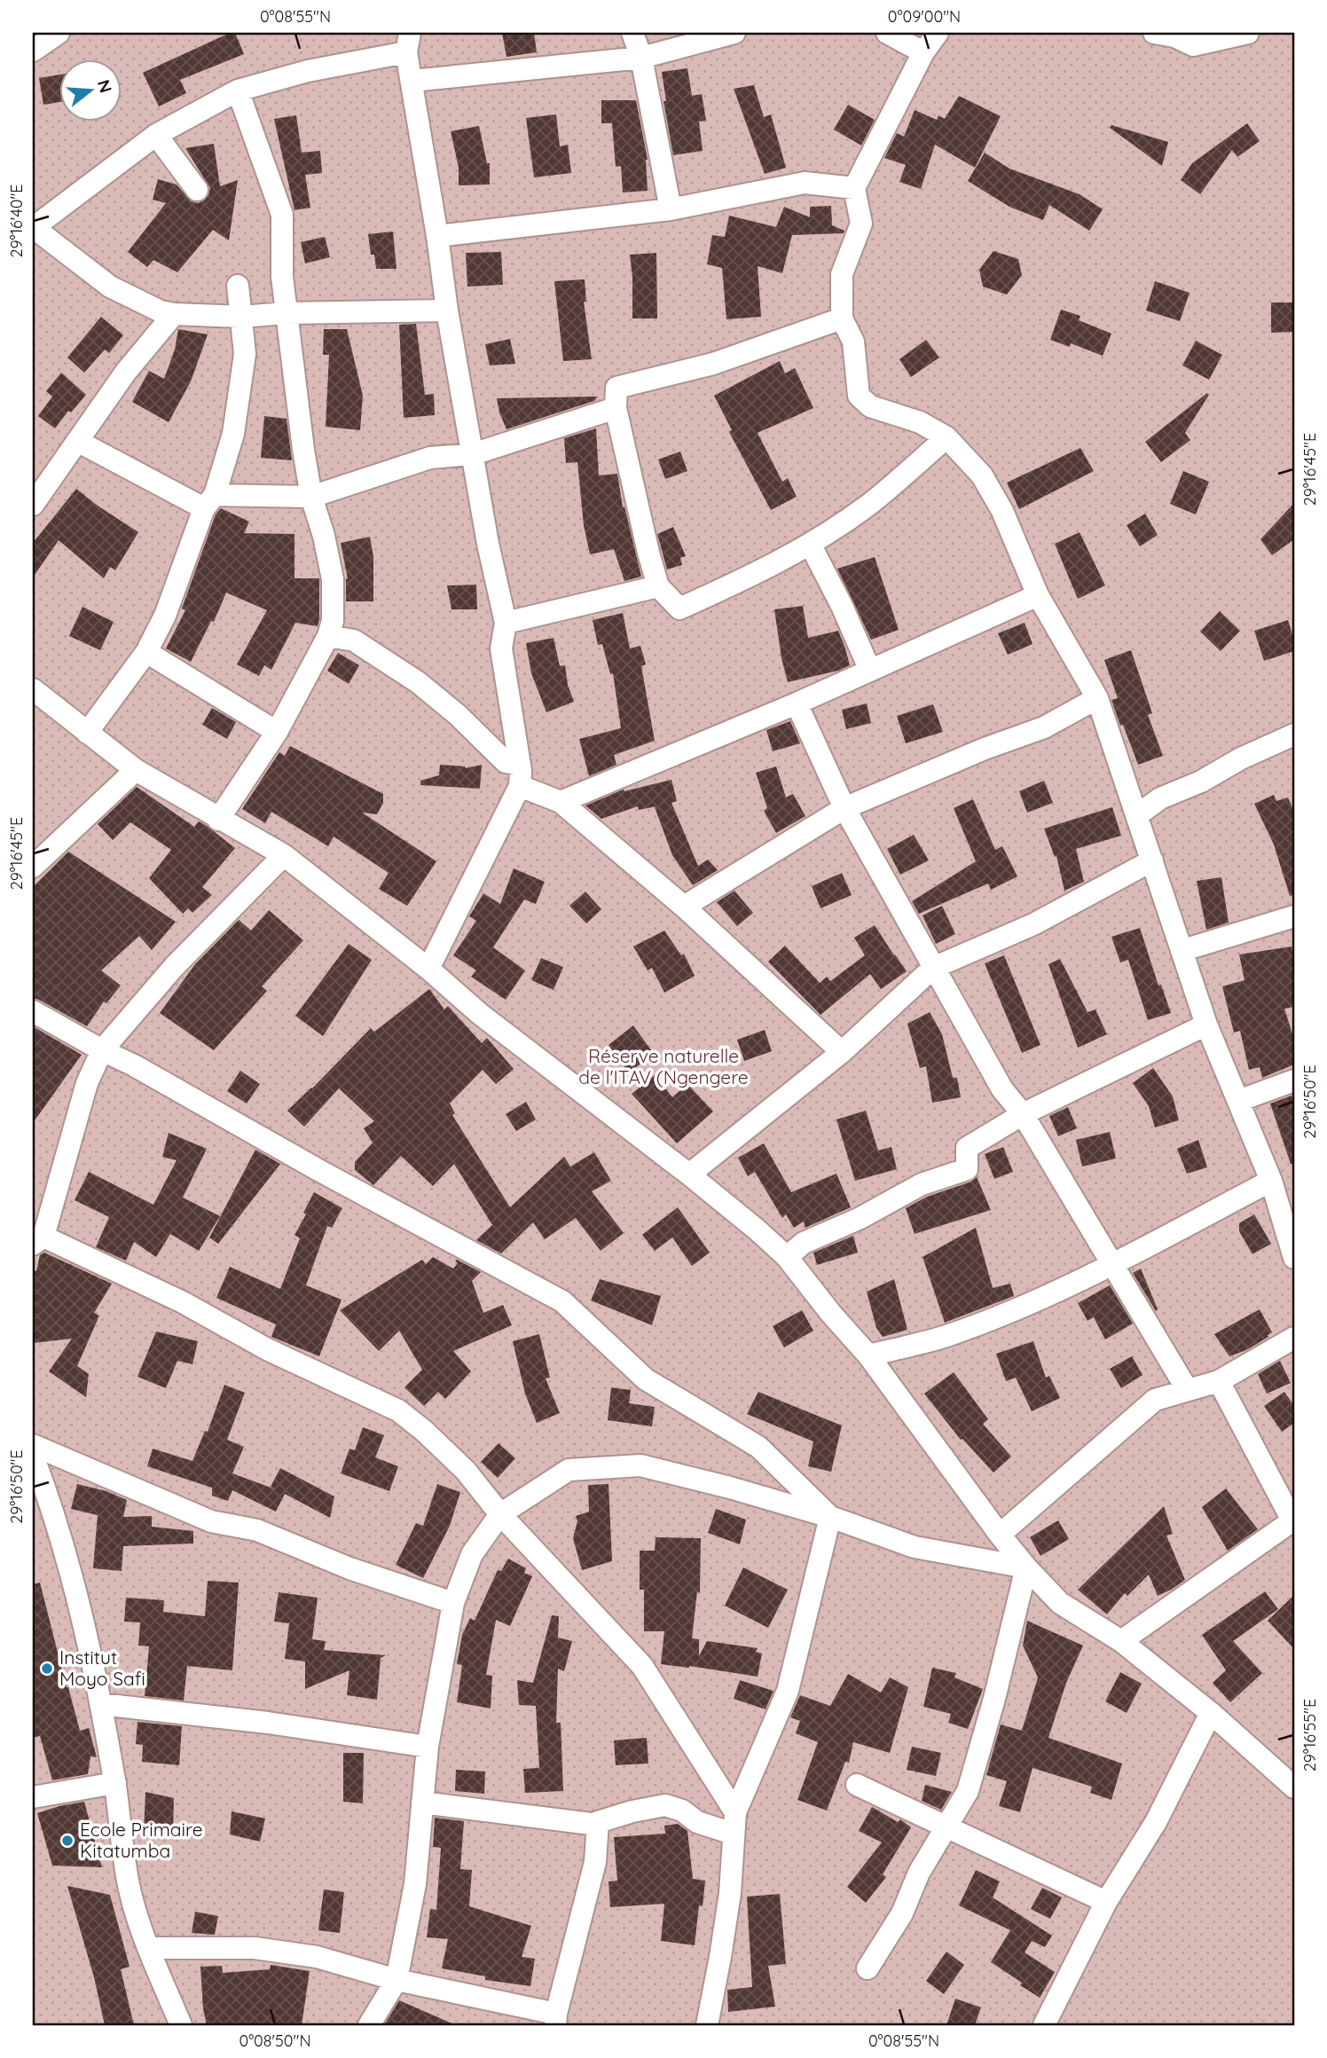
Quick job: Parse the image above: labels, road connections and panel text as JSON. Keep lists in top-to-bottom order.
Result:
{
  "parks": ["Réserve naturelle de l'ITAV (Ngengere"],
  "places": ["Institut Moyo Safi", "Ecole Primaire Kitatumba"],
  "north": "right",
  "coordinates": [
    "0°08'55\"N",
    "0°09'00\"N",
    "29°16'40\"E",
    "29°16'45\"E",
    "29°16'50\"E",
    "29°16'55\"E",
    "0°08'50\"N"
  ]
}
